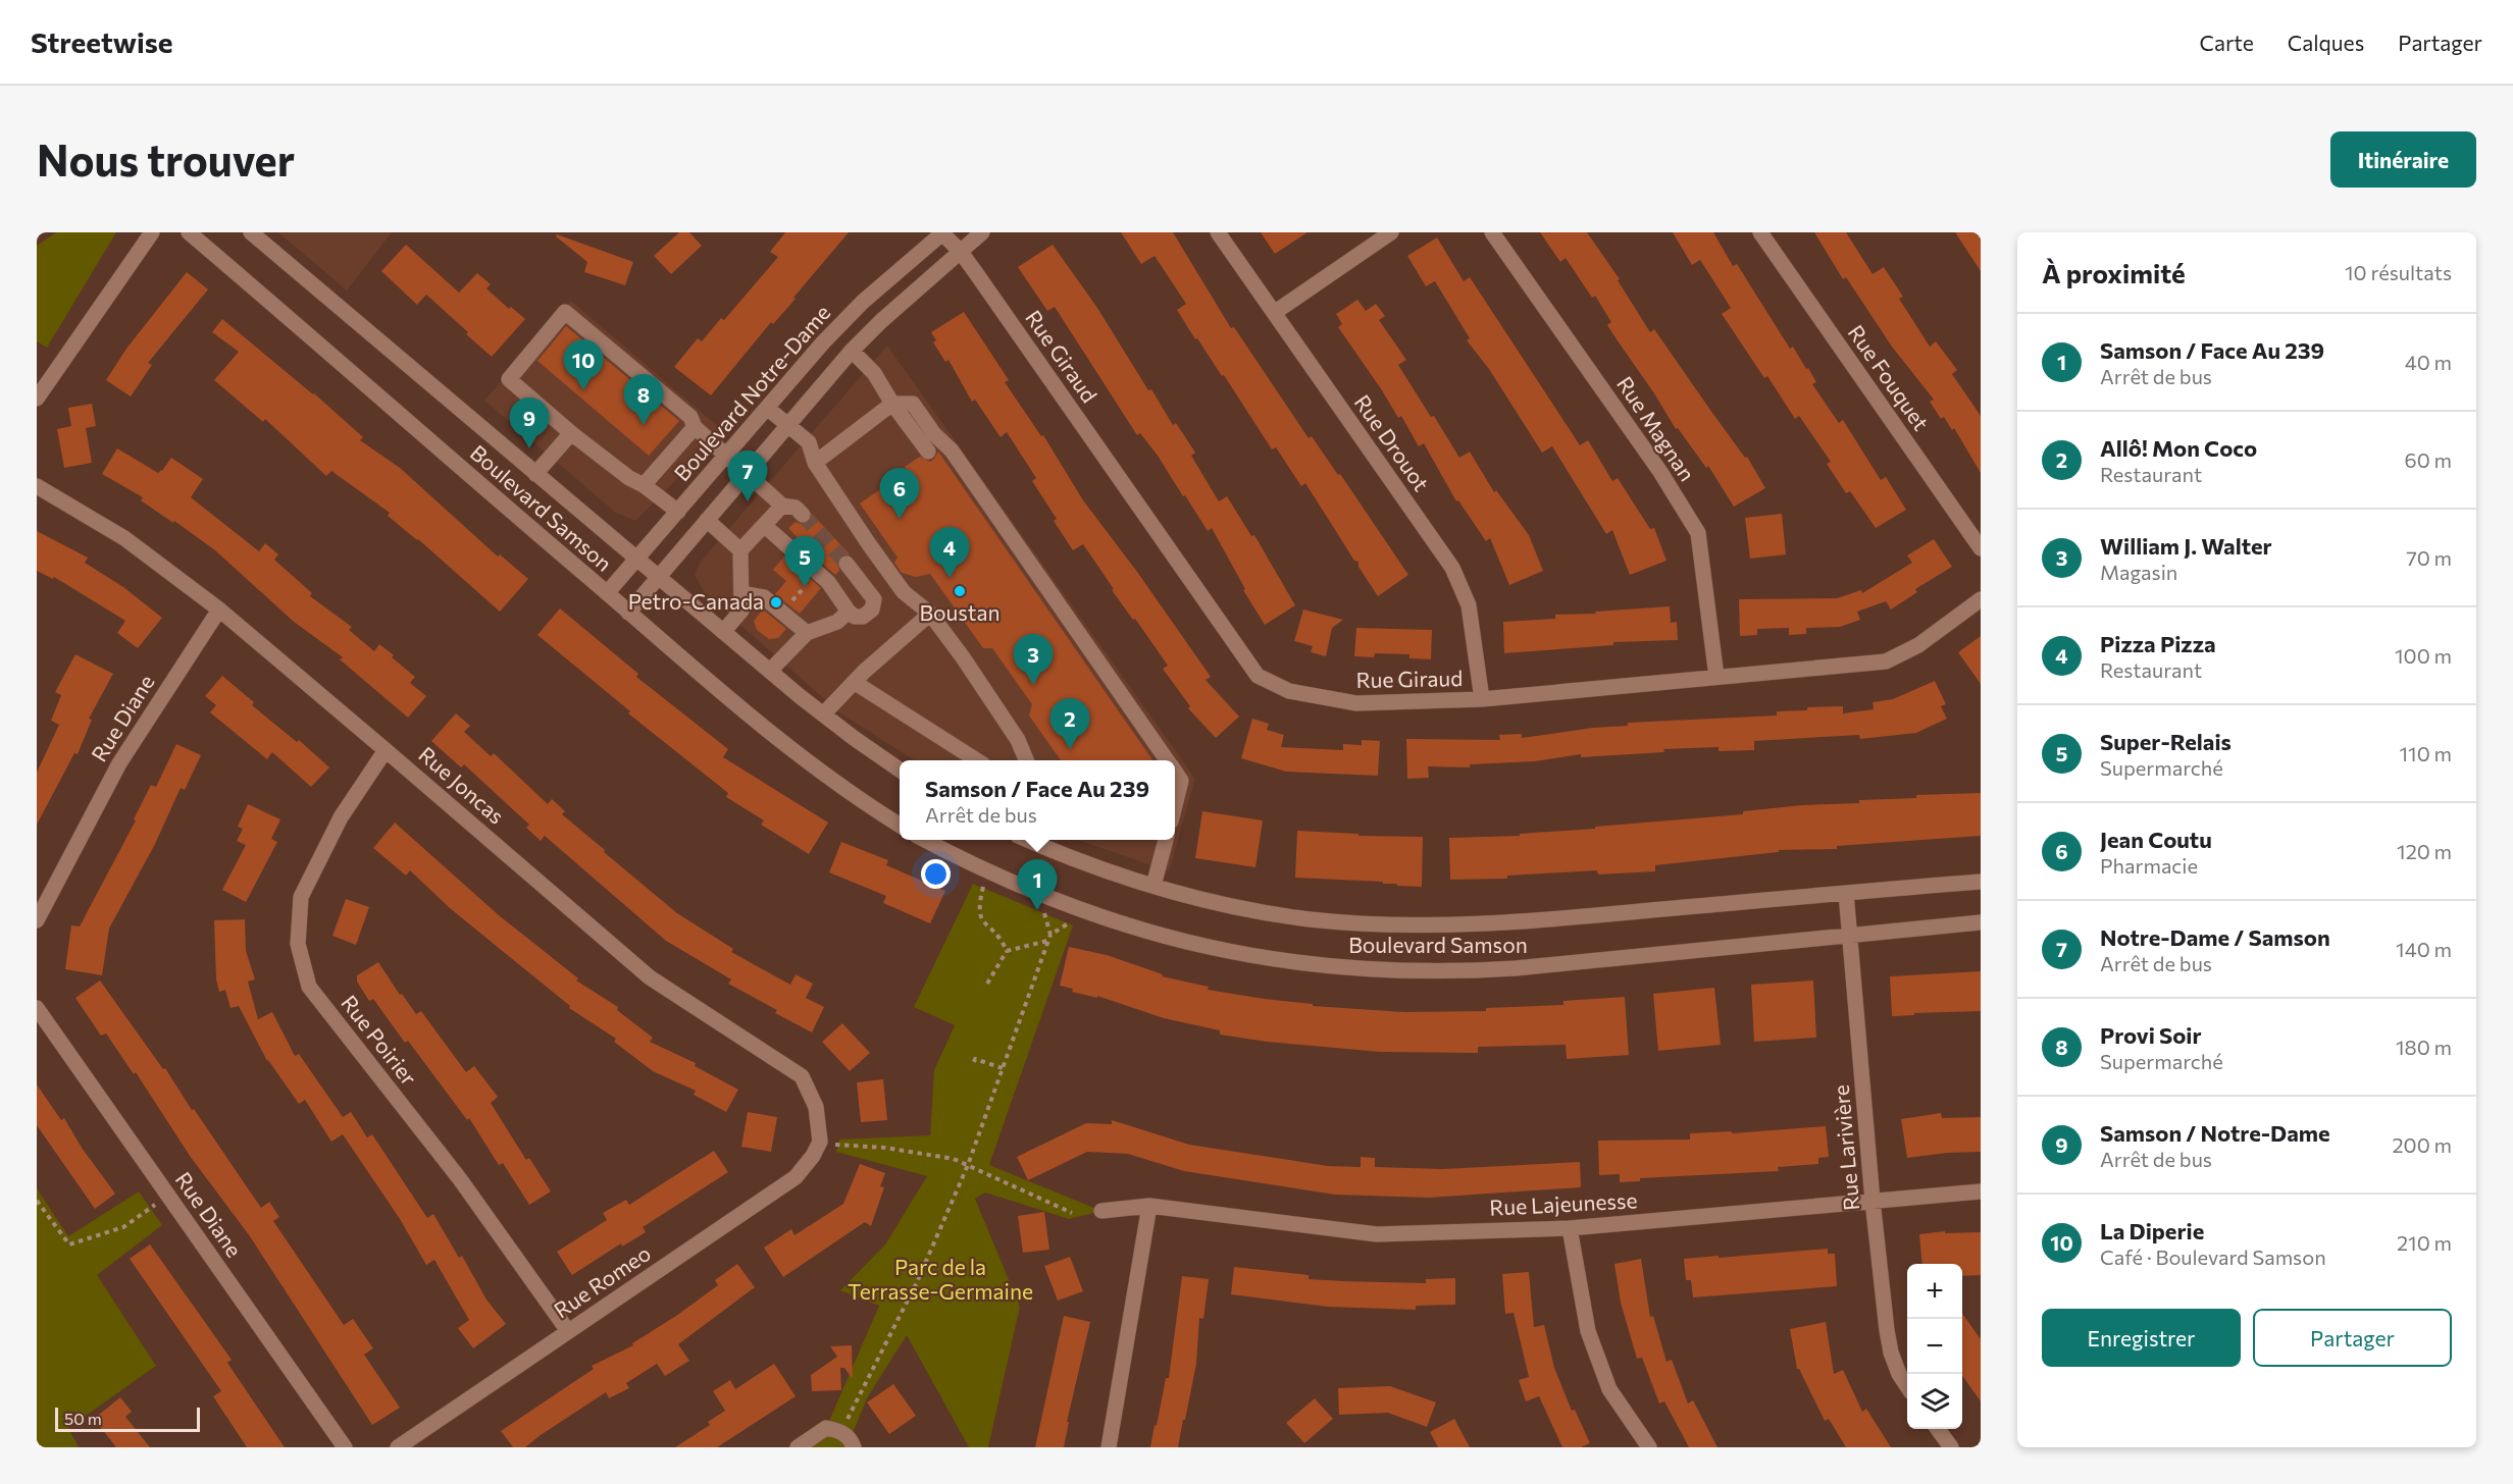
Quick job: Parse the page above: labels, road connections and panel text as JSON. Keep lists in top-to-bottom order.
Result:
{
  "streets": {
    "street": [
      "Rue Giraud",
      "Rue Fouquet",
      "Boulevard Notre-Dame",
      "Rue Magnan",
      "Rue Drouot",
      "Boulevard Samson",
      "Rue Diane",
      "Rue Joncas",
      "Rue Poirier",
      "Rue Larivière",
      "Rue Lajeunesse",
      "Rue Romeo"
    ]
  },
  "crossings": [
    ["Rue Giraud", "Boulevard Notre-Dame"],
    ["Rue Giraud", "Rue Magnan"],
    ["Rue Giraud", "Rue Drouot"],
    ["Boulevard Notre-Dame", "Boulevard Samson"],
    ["Boulevard Samson", "Rue Larivière"],
    ["Rue Diane", "Rue Joncas"],
    ["Rue Joncas", "Rue Poirier"],
    ["Rue Joncas", "Rue Romeo"],
    ["Rue Poirier", "Rue Romeo"],
    ["Rue Larivière", "Rue Lajeunesse"]
  ],
  "parks": ["Parc de la Terrasse-Germaine"],
  "places": ["Boustan", "Petro-Canada"],
  "scale_bar": "50 m",
  "page": {
    "header": "Streetwise",
    "nav": ["Carte", "Calques", "Partager"],
    "buttons": [
      "Itinéraire",
      ["Enregistrer", "Partager"]
    ],
    "title": "Nous trouver",
    "heading": ["À proximité", "10 résultats"],
    "list": [
      {
        "mark": "1",
        "name": "Samson / Face Au 239",
        "note": "Arrêt de bus",
        "value": "40 m"
      },
      {
        "mark": "2",
        "name": "Allô! Mon Coco",
        "note": "Restaurant",
        "value": "60 m"
      },
      {
        "mark": "3",
        "name": "William J. Walter",
        "note": "Magasin",
        "value": "70 m"
      },
      {
        "mark": "4",
        "name": "Pizza Pizza",
        "note": "Restaurant",
        "value": "100 m"
      },
      {
        "mark": "5",
        "name": "Super-Relais",
        "note": "Supermarché",
        "value": "110 m"
      },
      {
        "mark": "6",
        "name": "Jean Coutu",
        "note": "Pharmacie",
        "value": "120 m"
      },
      {
        "mark": "7",
        "name": "Notre-Dame / Samson",
        "note": "Arrêt de bus",
        "value": "140 m"
      },
      {
        "mark": "8",
        "name": "Provi Soir",
        "note": "Supermarché",
        "value": "180 m"
      },
      {
        "mark": "9",
        "name": "Samson / Notre-Dame",
        "note": "Arrêt de bus",
        "value": "200 m"
      },
      {
        "mark": "10",
        "name": "La Diperie",
        "note": "Café · Boulevard Samson",
        "value": "210 m"
      }
    ],
    "pins": [
      "10",
      "8",
      "9",
      "7",
      "6",
      "4",
      "5",
      "3",
      "2",
      "1"
    ],
    "popup": ["Samson / Face Au 239", "Arrêt de bus"],
    "map_buttons": ["+", "−"],
    "scale": "50 m"
  }
}
